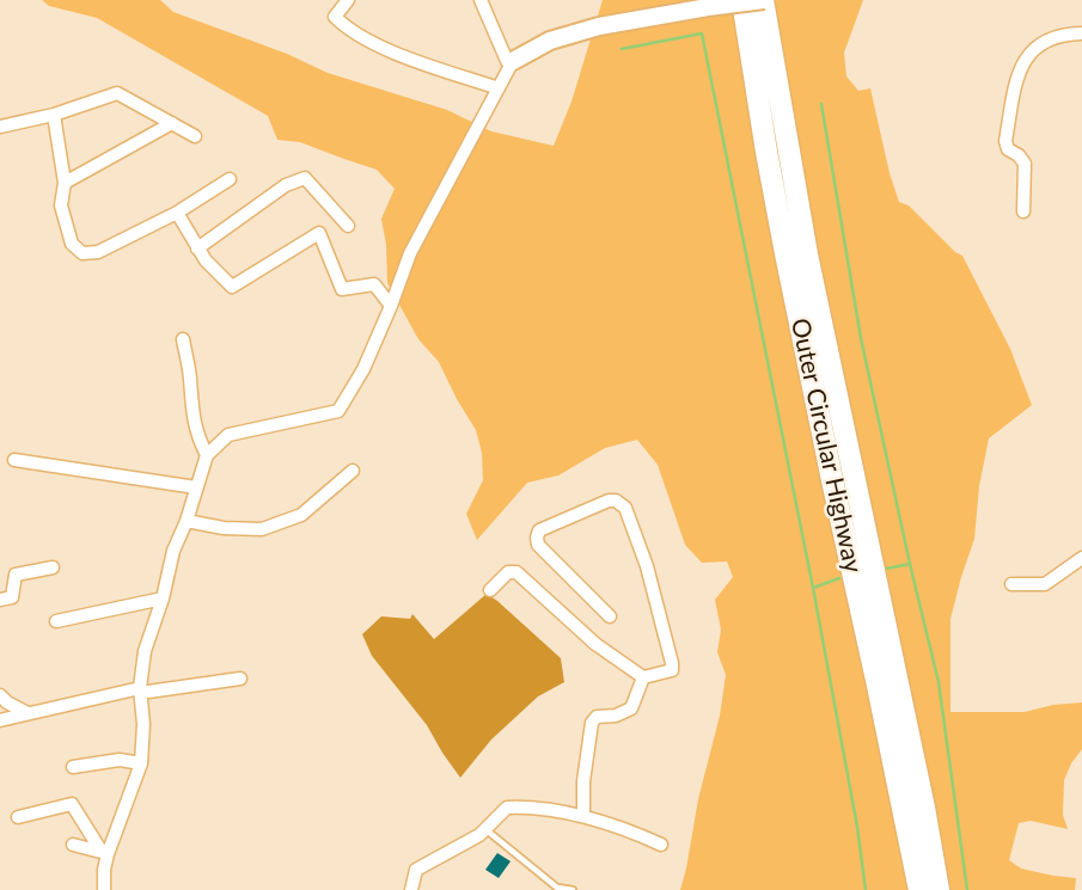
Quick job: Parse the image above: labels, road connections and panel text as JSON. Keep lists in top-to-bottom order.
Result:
{
  "streets": {
    "highway": ["Outer Circular Highway"]
  }
}
